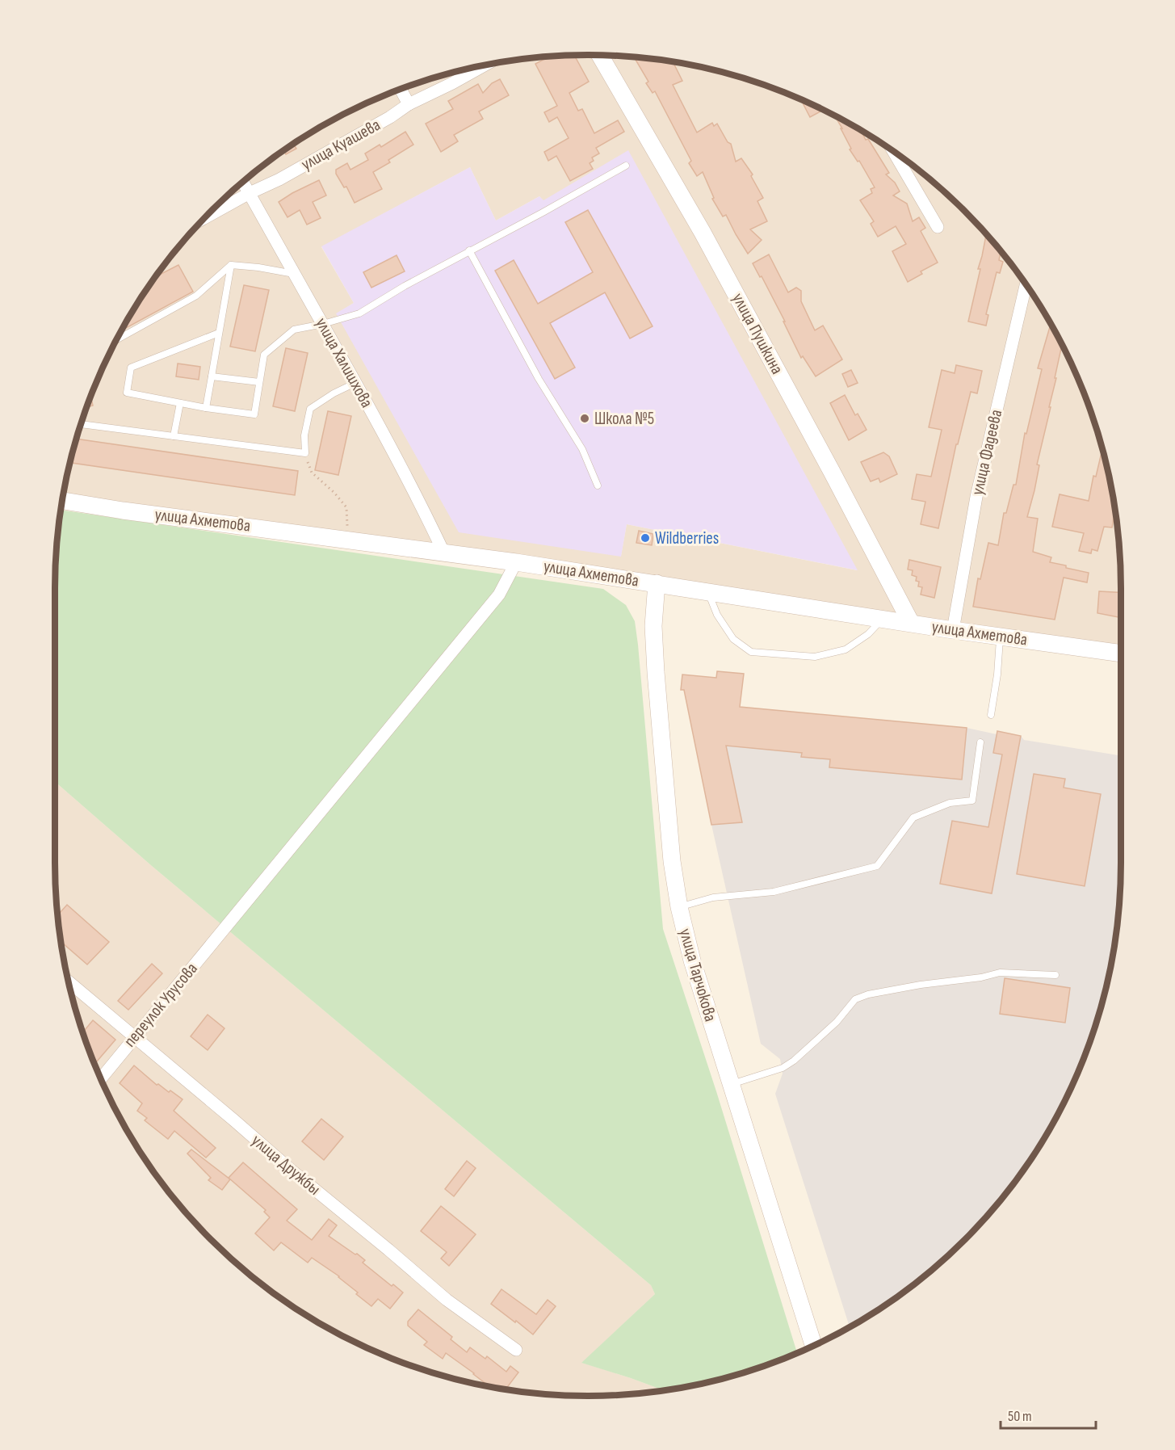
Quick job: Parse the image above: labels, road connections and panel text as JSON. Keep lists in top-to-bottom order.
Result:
{
  "streets": {
    "main road": ["улица Пушкина", "улица Ахметова", "улица Тарчокова"],
    "street": [
      "улица Куашева",
      "улица Халишхова",
      "улица Фадеева",
      "переулок Урусова",
      "улица Дружбы"
    ]
  },
  "crossings": [
    ["улица Куашева", "улица Халишхова"],
    ["улица Пушкина", "улица Ахметова"],
    ["улица Халишхова", "улица Ахметова"],
    ["улица Фадеева", "улица Ахметова"],
    ["улица Ахметова", "улица Тарчокова"],
    ["улица Ахметова", "переулок Урусова"],
    ["переулок Урусова", "улица Дружбы"]
  ],
  "places": ["Школа №5", "Wildberries"],
  "scale_bar": "50 m"
}
